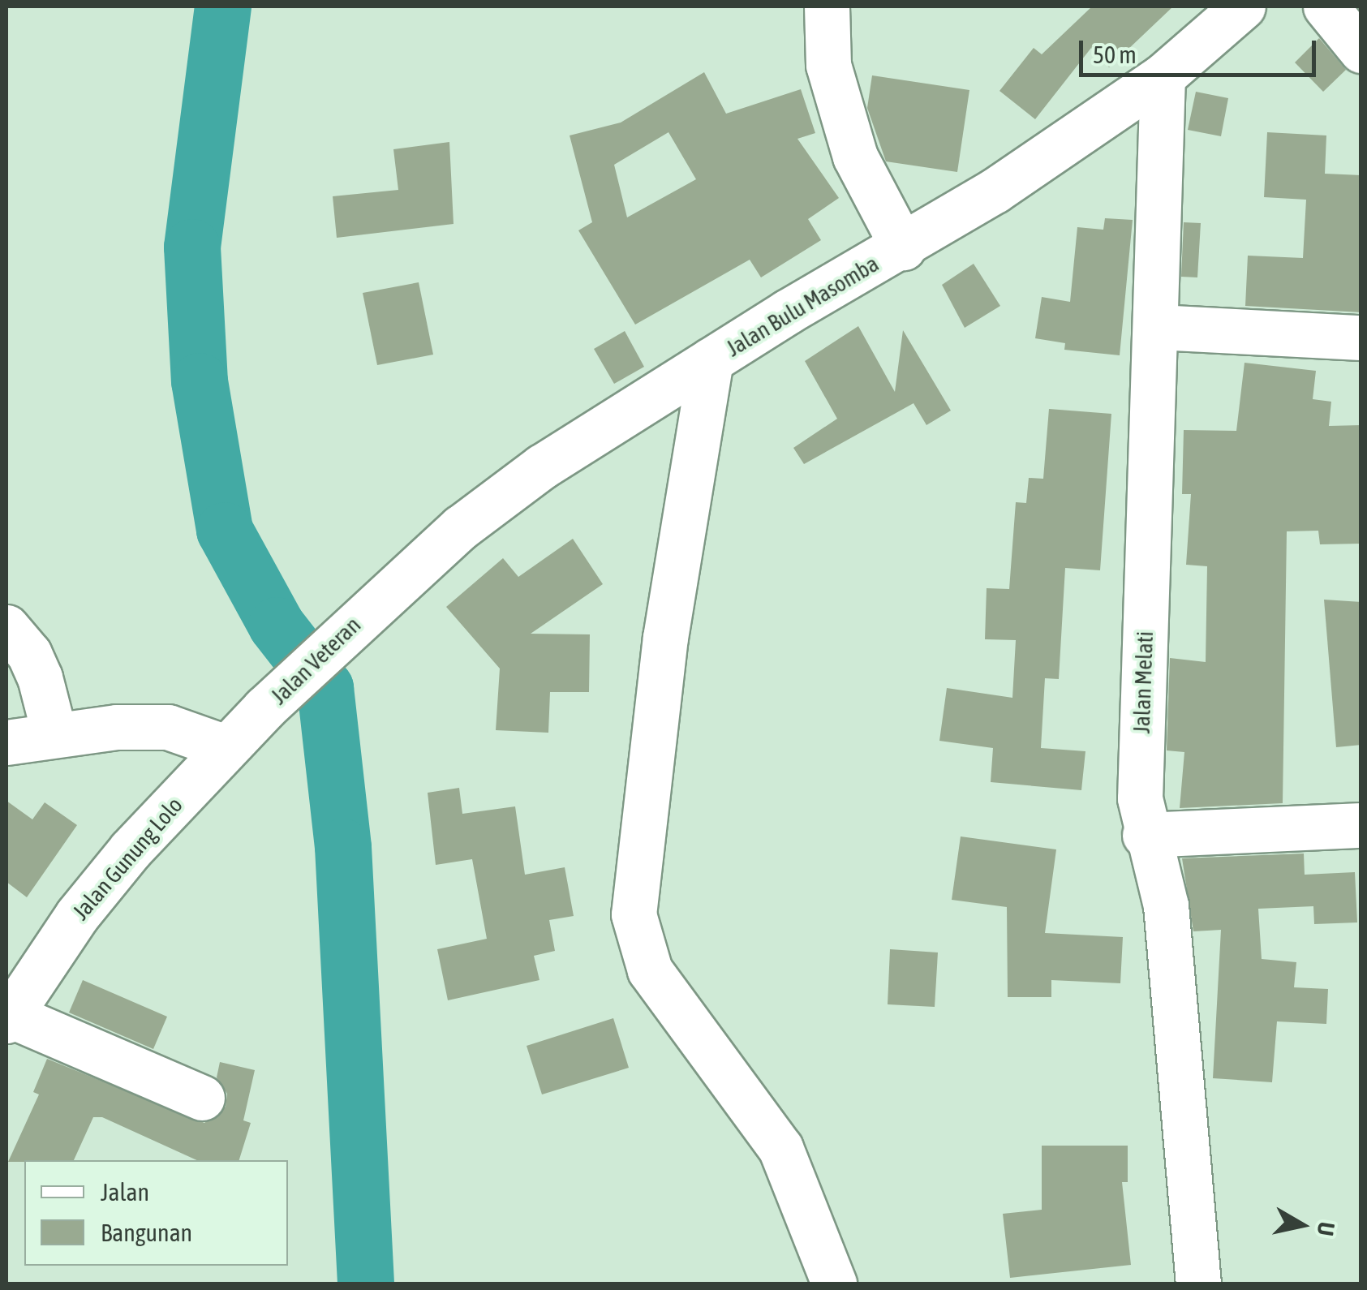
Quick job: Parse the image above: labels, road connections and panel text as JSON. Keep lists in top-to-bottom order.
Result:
{
  "streets": {
    "street": [
      "Jalan Bulu Masomba",
      "Jalan Veteran",
      "Jalan Melati",
      "Jalan Gunung Lolo"
    ]
  },
  "crossings": [
    ["Jalan Bulu Masomba", "Jalan Veteran"],
    ["Jalan Bulu Masomba", "Jalan Melati"],
    ["Jalan Veteran", "Jalan Gunung Lolo"]
  ],
  "legend": ["Jalan", "Bangunan"],
  "scale_bar": "50 m",
  "north": "right"
}
